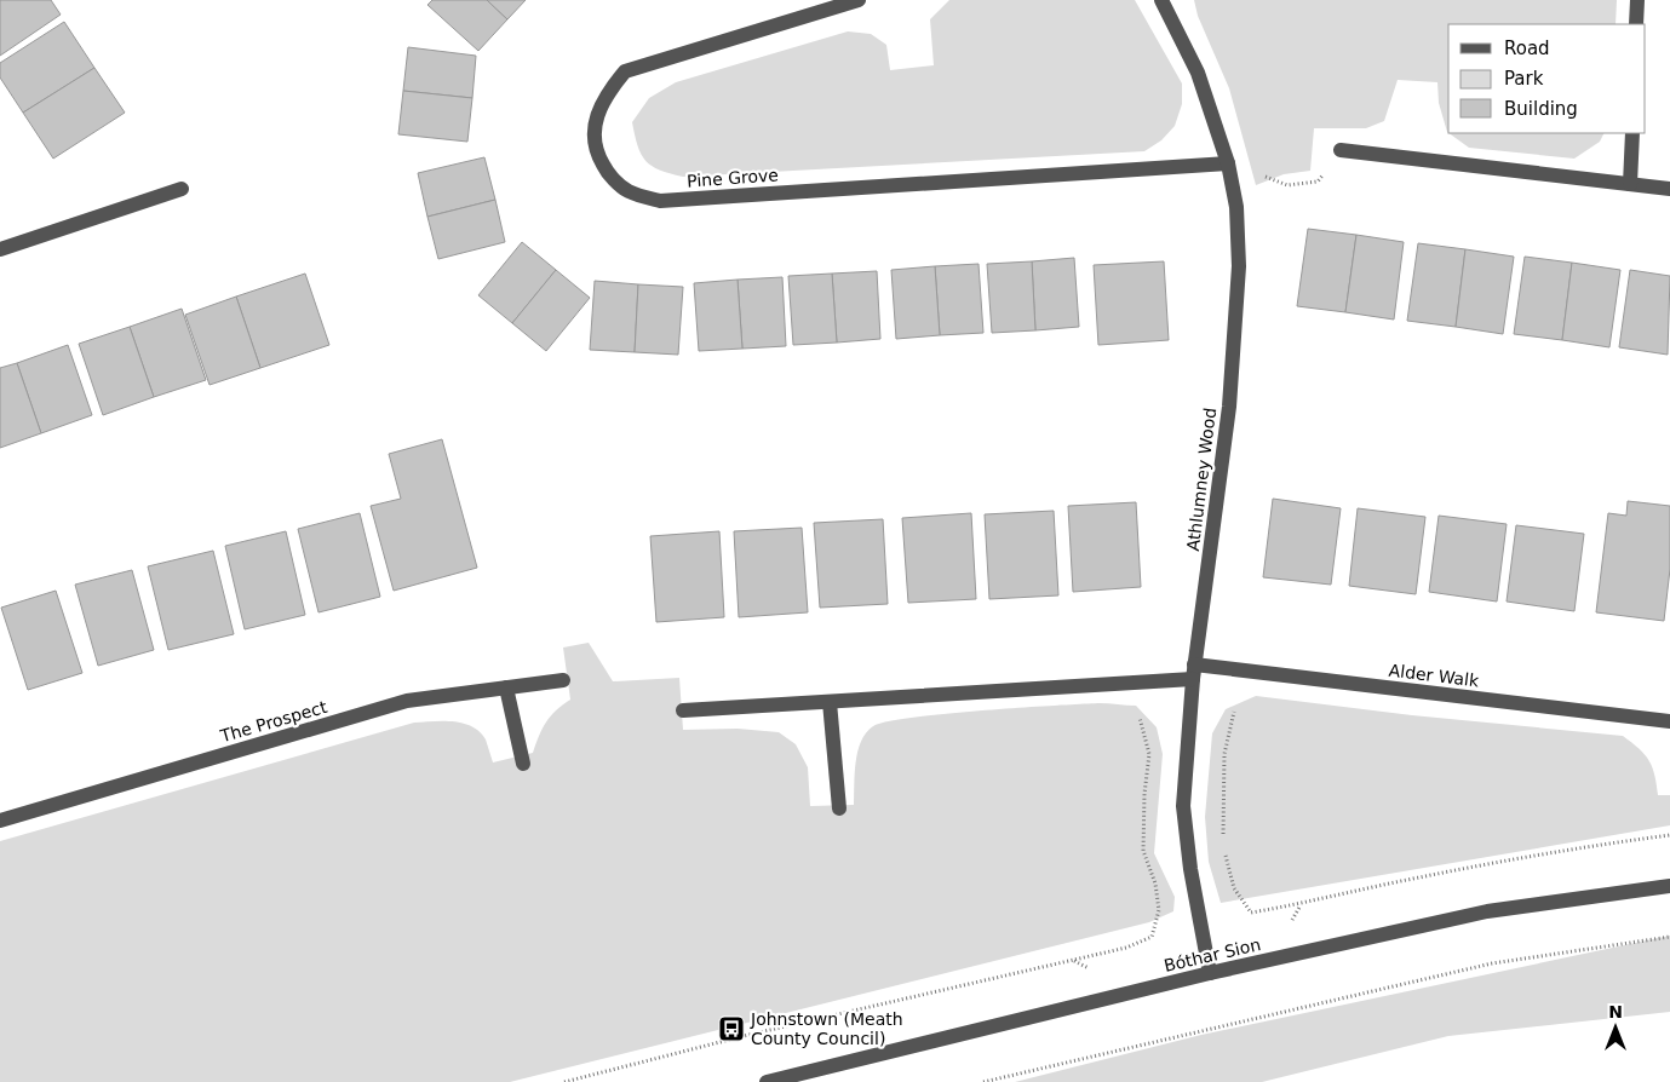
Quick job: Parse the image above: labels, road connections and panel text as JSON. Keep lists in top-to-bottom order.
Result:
{
  "streets": {
    "street": [
      "Pine Grove",
      "Athlumney Wood",
      "Alder Walk",
      "The Prospect",
      "Bóthar Sion"
    ]
  },
  "crossings": [
    ["Pine Grove", "Athlumney Wood"],
    ["Athlumney Wood", "Alder Walk"],
    ["Athlumney Wood", "Bóthar Sion"]
  ],
  "places": {
    "bus stop": ["Johnstown (Meath County Council)"]
  },
  "legend": ["Road", "Park", "Building"],
  "north": "top"
}
